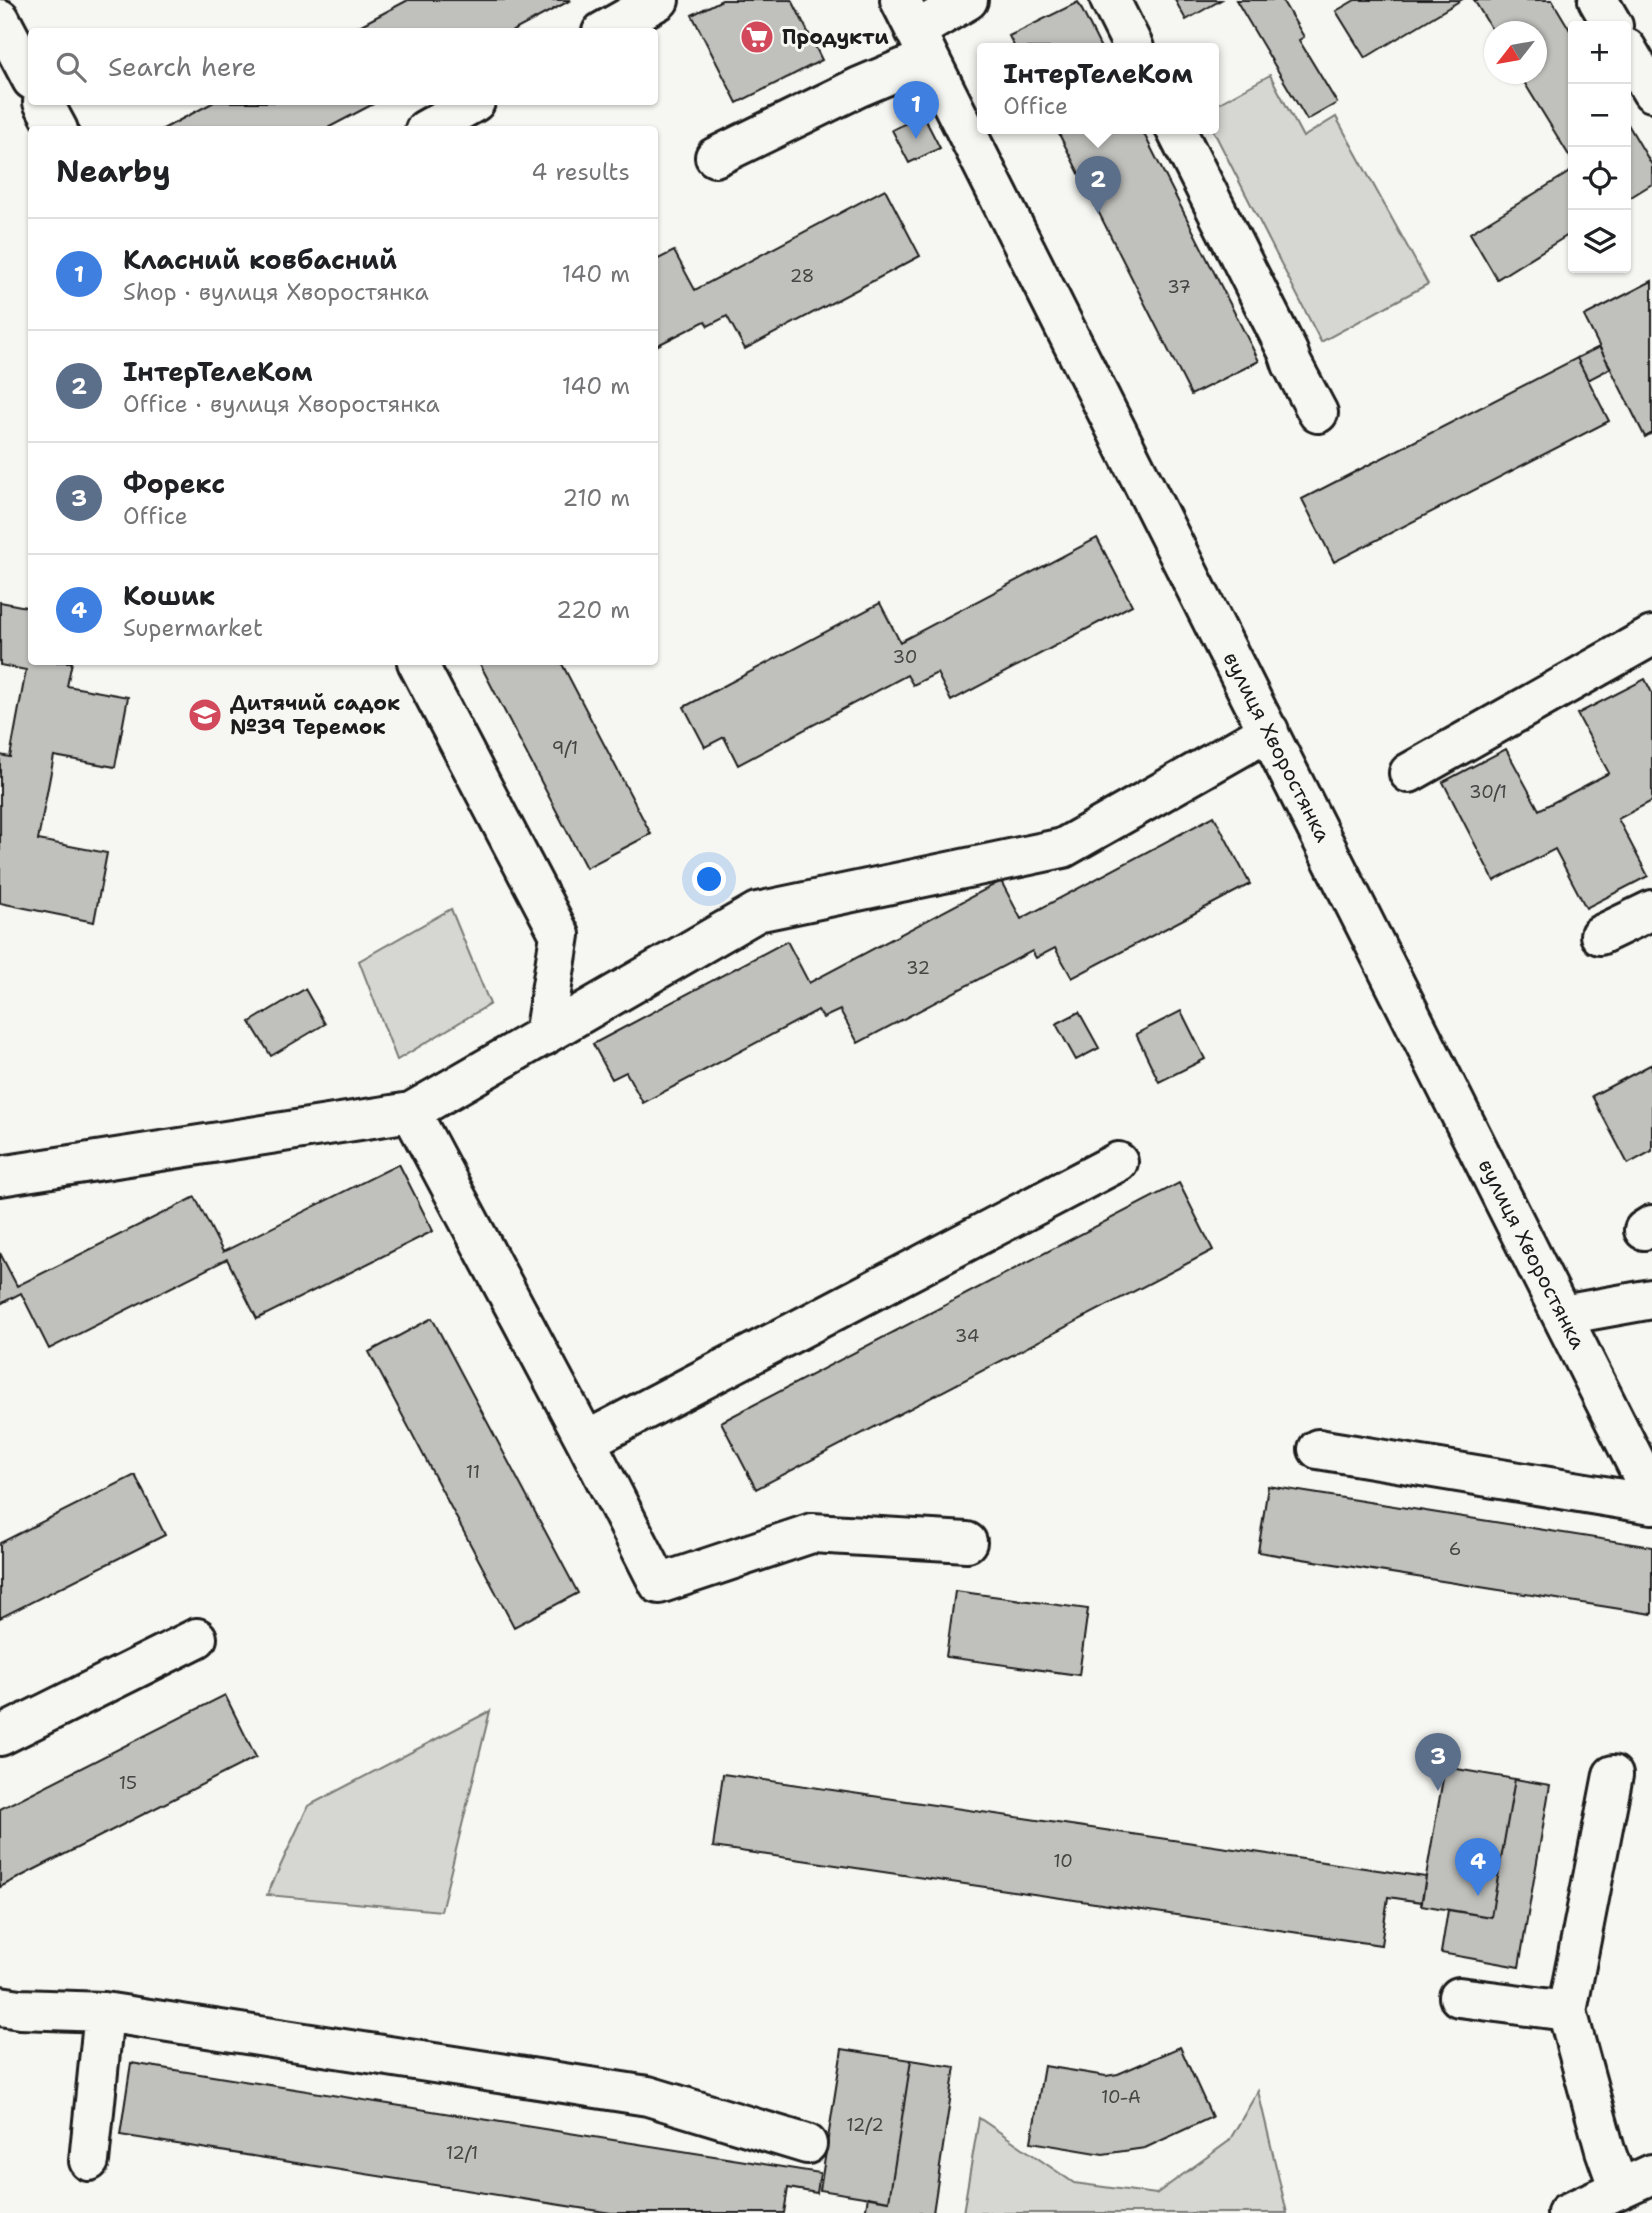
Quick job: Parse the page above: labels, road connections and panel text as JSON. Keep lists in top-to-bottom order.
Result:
{
  "streets": {
    "street": ["вулиця Хворостянка"]
  },
  "places": {
    "supermarket": ["Продукти"],
    "school or university": ["Дитячий садок №39 Теремок"]
  },
  "house_numbers": [
    "28",
    "37",
    "30",
    "9/1",
    "30/1",
    "32",
    "34",
    "11",
    "6",
    "15",
    "10",
    "10-А",
    "12/2",
    "12/1"
  ],
  "north": "bottom left",
  "page": {
    "map_buttons": ["+", "−"],
    "search": "Search here",
    "popup": ["ІнтерТелеКом", "Office"],
    "pins": [
      "1",
      "2",
      "3",
      "4"
    ],
    "heading": ["Nearby", "4 results"],
    "list": [
      {
        "mark": "1",
        "name": "Класний ковбасний",
        "note": "Shop · вулиця Хворостянка",
        "value": "140 m"
      },
      {
        "mark": "2",
        "name": "ІнтерТелеКом",
        "note": "Office · вулиця Хворостянка",
        "value": "140 m"
      },
      {
        "mark": "3",
        "name": "Форекс",
        "note": "Office",
        "value": "210 m"
      },
      {
        "mark": "4",
        "name": "Кошик",
        "note": "Supermarket",
        "value": "220 m"
      }
    ]
  }
}
